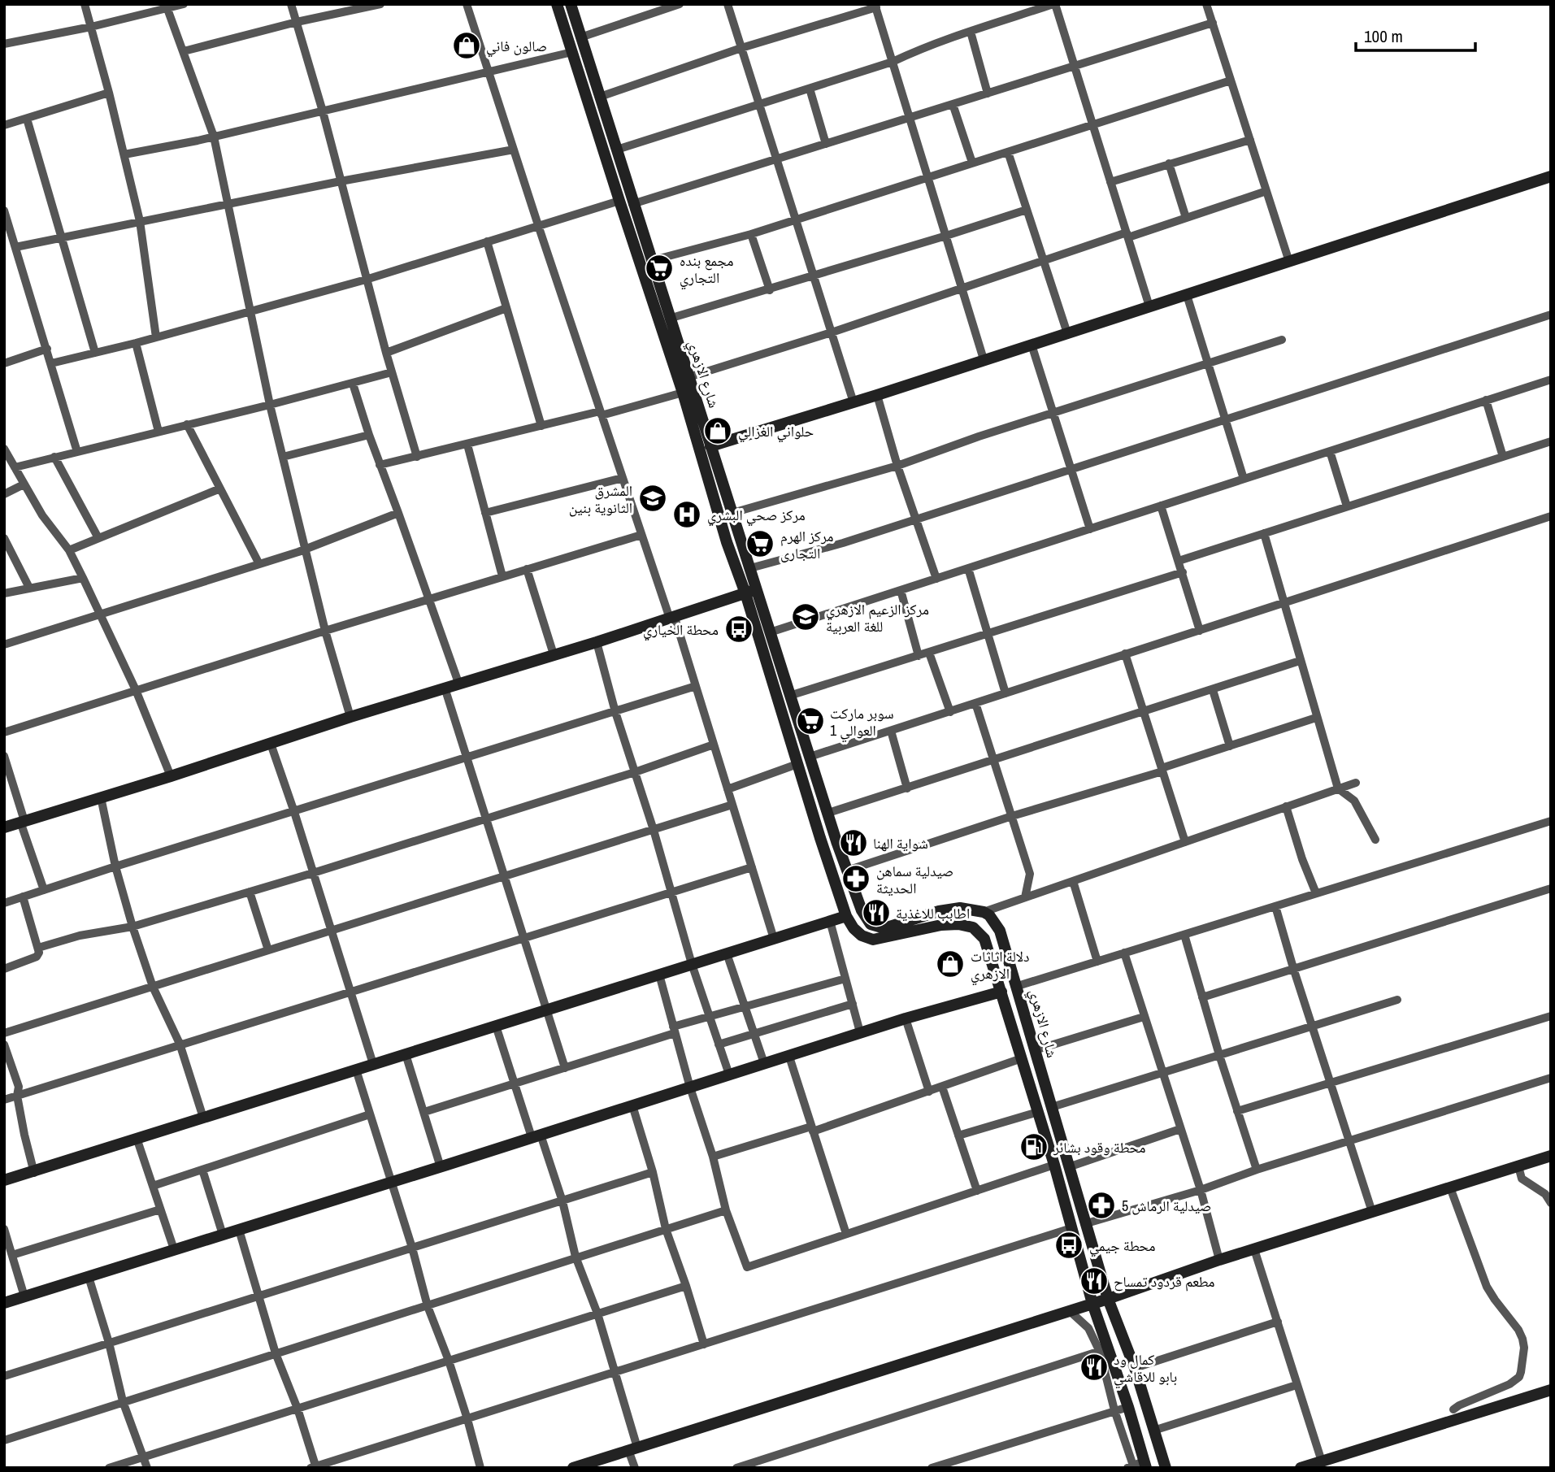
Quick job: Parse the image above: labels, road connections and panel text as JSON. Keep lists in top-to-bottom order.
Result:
{
  "streets": {
    "street": ["شارع الازهري"]
  },
  "places": {
    "shop": ["صالون فاني", "حلواني الغزالي", "دلالة اثاثات الازهري"],
    "supermarket": ["مجمع بنده التجاري", "مركز الهرم التجارى", "سوبر ماركت العوالي 1"],
    "school or university": ["المشرق الثانوية بنين", "مركز الزعيم الازهري للغة العربية"],
    "hospital": ["مركز صحي البشري"],
    "bus stop": ["محطة الخياري", "محطة جيمي"],
    "restaurant": [
      "شواية الهنا",
      "اطابب للاغذية",
      "مطعم قردود تمساح",
      "كمال ود بابو للاقاشي"
    ],
    "pharmacy": ["صيدلية سماهن الحديثة", "صيدلية الرماش 5"],
    "fuel station": ["محطة وقود بشائر"]
  },
  "scale_bar": "100 m"
}
